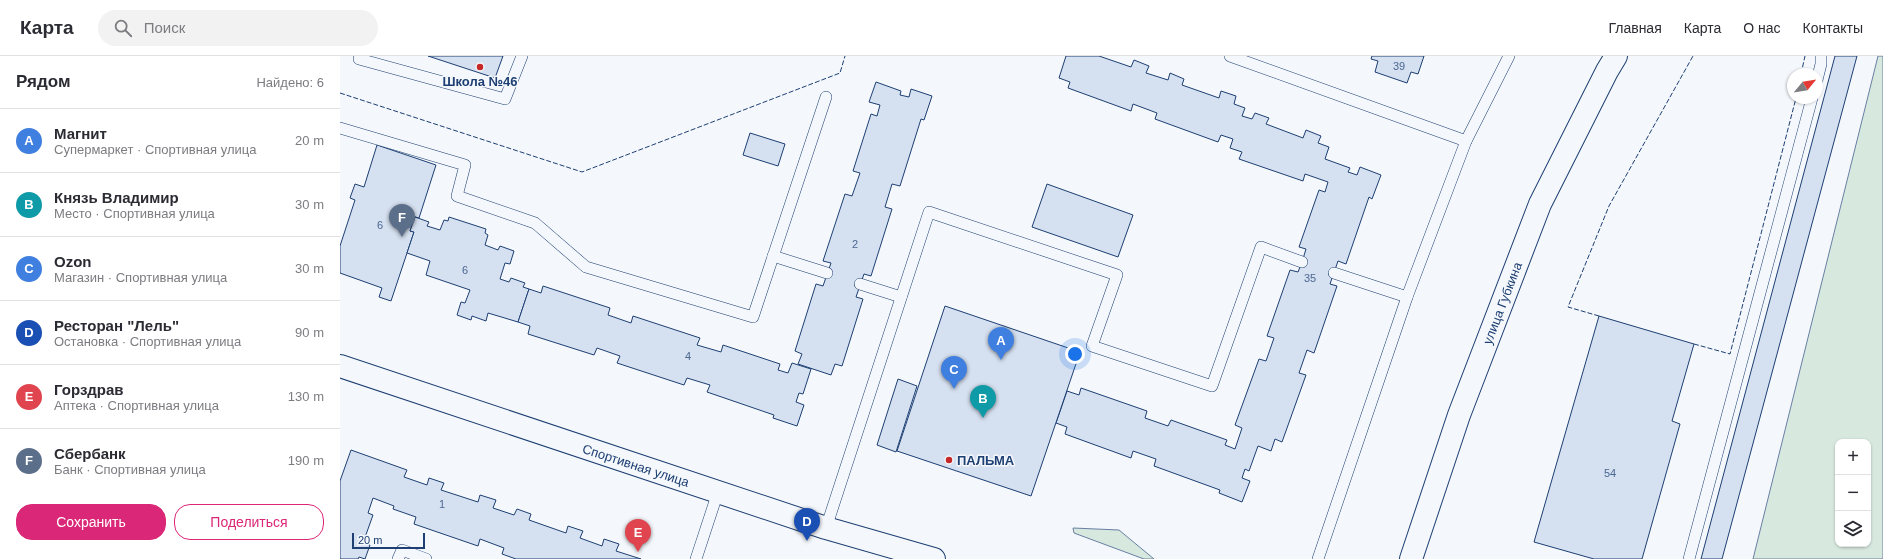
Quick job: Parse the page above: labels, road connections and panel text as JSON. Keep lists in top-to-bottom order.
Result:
{
  "streets": {
    "street": ["улица Губкина", "Спортивная улица"]
  },
  "places": ["Школа №46", "ПАЛЬМА"],
  "house_numbers": [
    "39",
    "6",
    "2",
    "6",
    "35",
    "4",
    "54",
    "1"
  ],
  "scale_bar": "20 m",
  "north": "top right",
  "page": {
    "header": "Карта",
    "search": "Поиск",
    "nav": [
      "Главная",
      "Карта",
      "О нас",
      "Контакты"
    ],
    "heading": ["Рядом", "Найдено: 6"],
    "list": [
      {
        "mark": "A",
        "name": "Магнит",
        "note": "Супермаркет · Спортивная улица",
        "value": "20 m"
      },
      {
        "mark": "B",
        "name": "Князь Владимир",
        "note": "Место · Спортивная улица",
        "value": "30 m"
      },
      {
        "mark": "C",
        "name": "Ozon",
        "note": "Магазин · Спортивная улица",
        "value": "30 m"
      },
      {
        "mark": "D",
        "name": "Ресторан \"Лель\"",
        "note": "Остановка · Спортивная улица",
        "value": "90 m"
      },
      {
        "mark": "E",
        "name": "Горздрав",
        "note": "Аптека · Спортивная улица",
        "value": "130 m"
      },
      {
        "mark": "F",
        "name": "Сбербанк",
        "note": "Банк · Спортивная улица",
        "value": "190 m"
      }
    ],
    "pins": [
      "F",
      "A",
      "C",
      "B",
      "D",
      "E"
    ],
    "map_buttons": ["+", "−"],
    "buttons": ["Сохранить", "Поделиться"],
    "scale": "20 m"
  }
}
